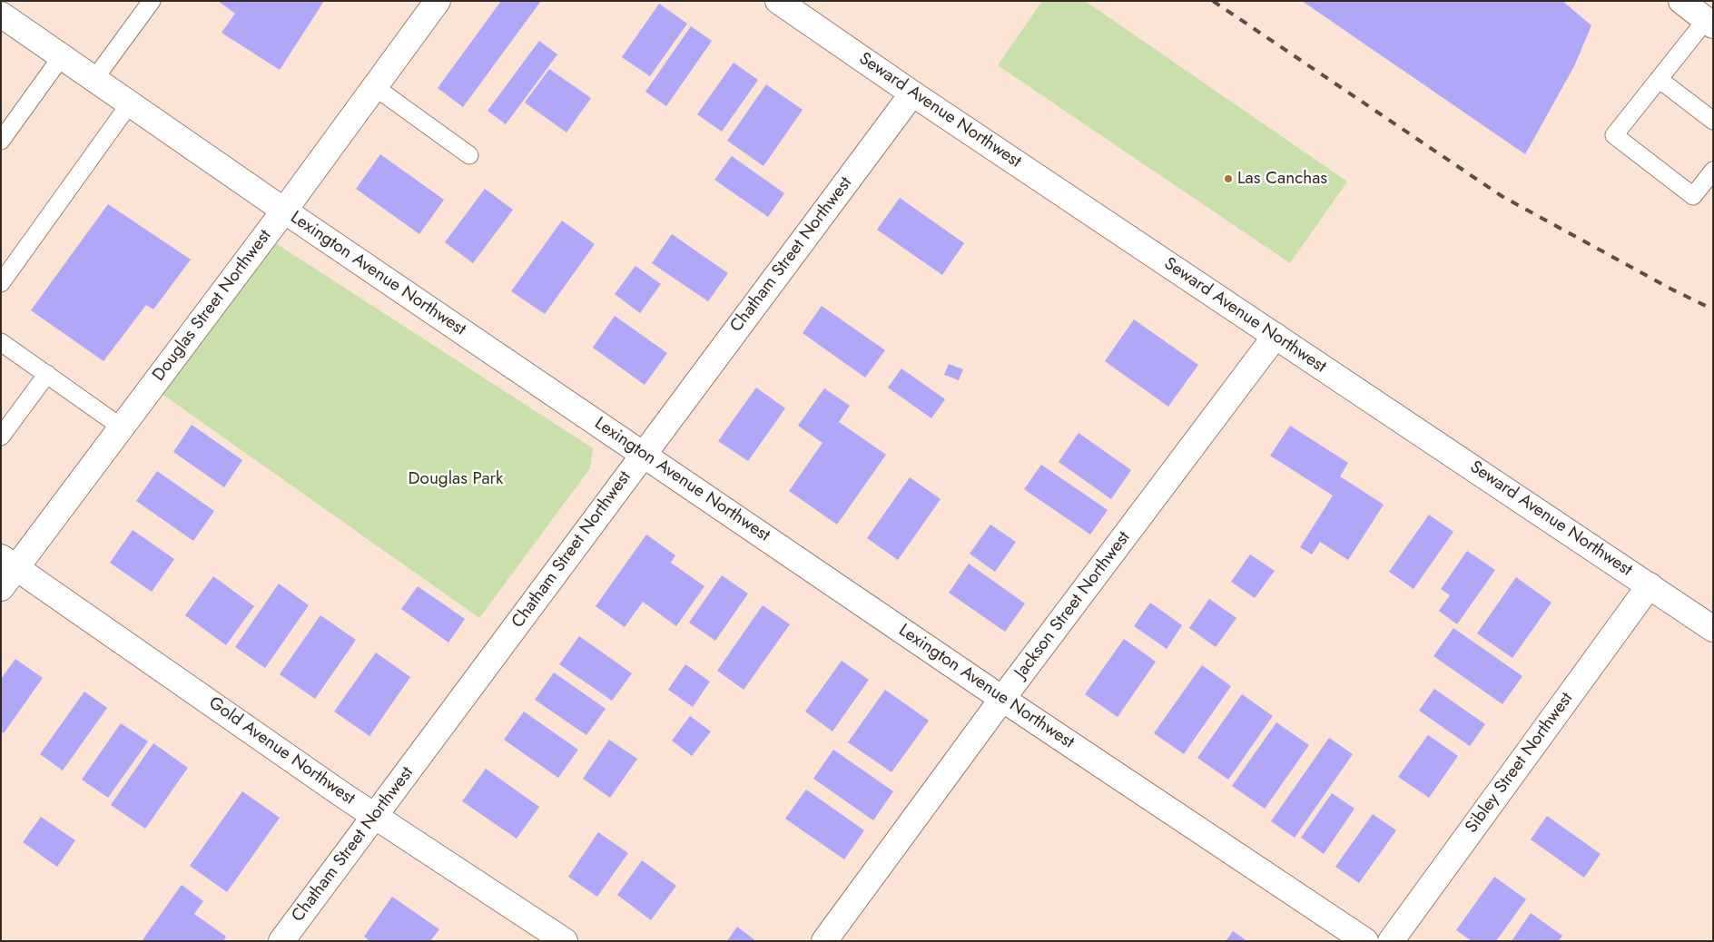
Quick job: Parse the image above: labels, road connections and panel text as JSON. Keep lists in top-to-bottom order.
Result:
{
  "streets": {
    "street": [
      "Seward Avenue Northwest",
      "Chatham Street Northwest",
      "Lexington Avenue Northwest",
      "Douglas Street Northwest",
      "Jackson Street Northwest",
      "Gold Avenue Northwest",
      "Sibley Street Northwest"
    ]
  },
  "crossings": [
    ["Seward Avenue Northwest", "Chatham Street Northwest"],
    ["Seward Avenue Northwest", "Jackson Street Northwest"],
    ["Seward Avenue Northwest", "Sibley Street Northwest"],
    ["Chatham Street Northwest", "Lexington Avenue Northwest"],
    ["Chatham Street Northwest", "Gold Avenue Northwest"],
    ["Lexington Avenue Northwest", "Douglas Street Northwest"],
    ["Lexington Avenue Northwest", "Jackson Street Northwest"],
    ["Douglas Street Northwest", "Gold Avenue Northwest"]
  ],
  "parks": ["Douglas Park"],
  "places": ["Las Canchas"]
}
